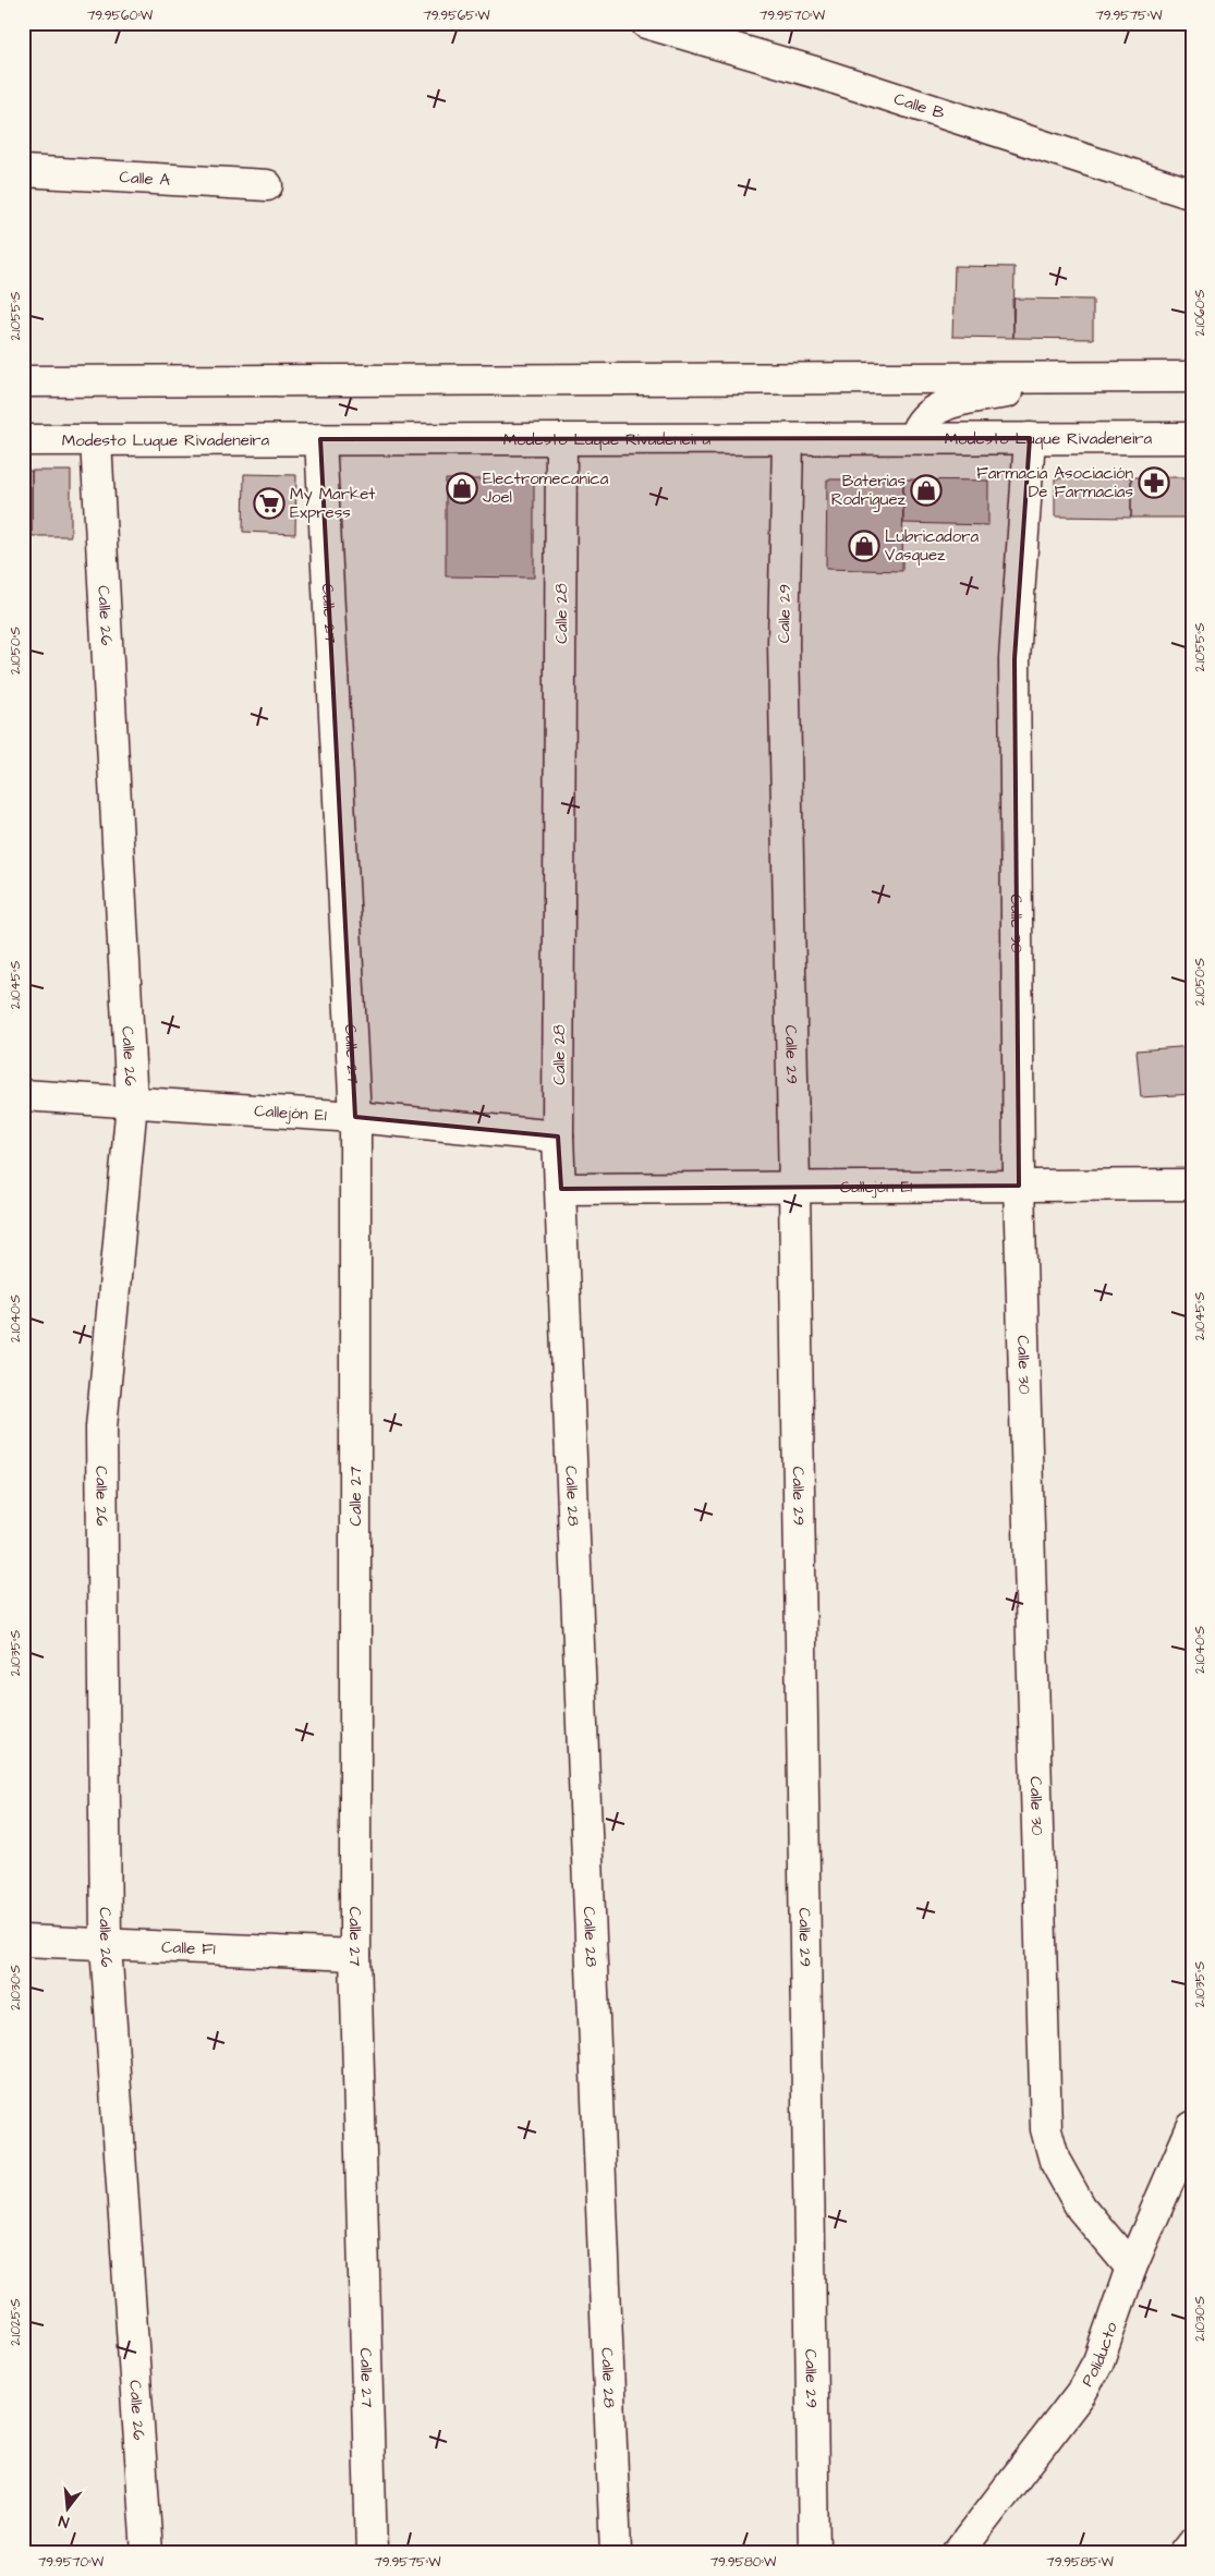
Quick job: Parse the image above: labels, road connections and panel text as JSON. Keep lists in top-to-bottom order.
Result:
{
  "streets": {
    "street": [
      "Calle B",
      "Calle A",
      "Modesto Luque Rivadeneira",
      "Calle 27",
      "Calle 28",
      "Calle 29",
      "Calle 26",
      "Calle 30",
      "Callejón E1",
      "Calle F1",
      "Poliducto"
    ]
  },
  "crossings": [
    ["Modesto Luque Rivadeneira", "Calle 27"],
    ["Modesto Luque Rivadeneira", "Calle 28"],
    ["Modesto Luque Rivadeneira", "Calle 29"],
    ["Modesto Luque Rivadeneira", "Calle 26"],
    ["Modesto Luque Rivadeneira", "Calle 30"],
    ["Calle 27", "Callejón E1"],
    ["Calle 27", "Calle F1"],
    ["Calle 28", "Callejón E1"],
    ["Calle 29", "Callejón E1"],
    ["Calle 26", "Callejón E1"],
    ["Calle 26", "Calle F1"],
    ["Calle 30", "Callejón E1"],
    ["Calle 30", "Poliducto"]
  ],
  "places": {
    "pharmacy": ["Farmacia Asociación De Farmacias"],
    "shop": ["Electromecanica Joel", "Baterias Rodriguez", "Lubricadora Vasquez"],
    "supermarket": ["My Market Express"]
  },
  "north": "bottom",
  "coordinates": [
    "79.9560°W",
    "79.9565°W",
    "79.9570°W",
    "79.9575°W",
    "2.1060°S",
    "2.1055°S",
    "2.1050°S",
    "2.1045°S",
    "2.1040°S",
    "2.1035°S",
    "2.1030°S",
    "2.1025°S",
    "79.9580°W",
    "79.9585°W"
  ]
}
